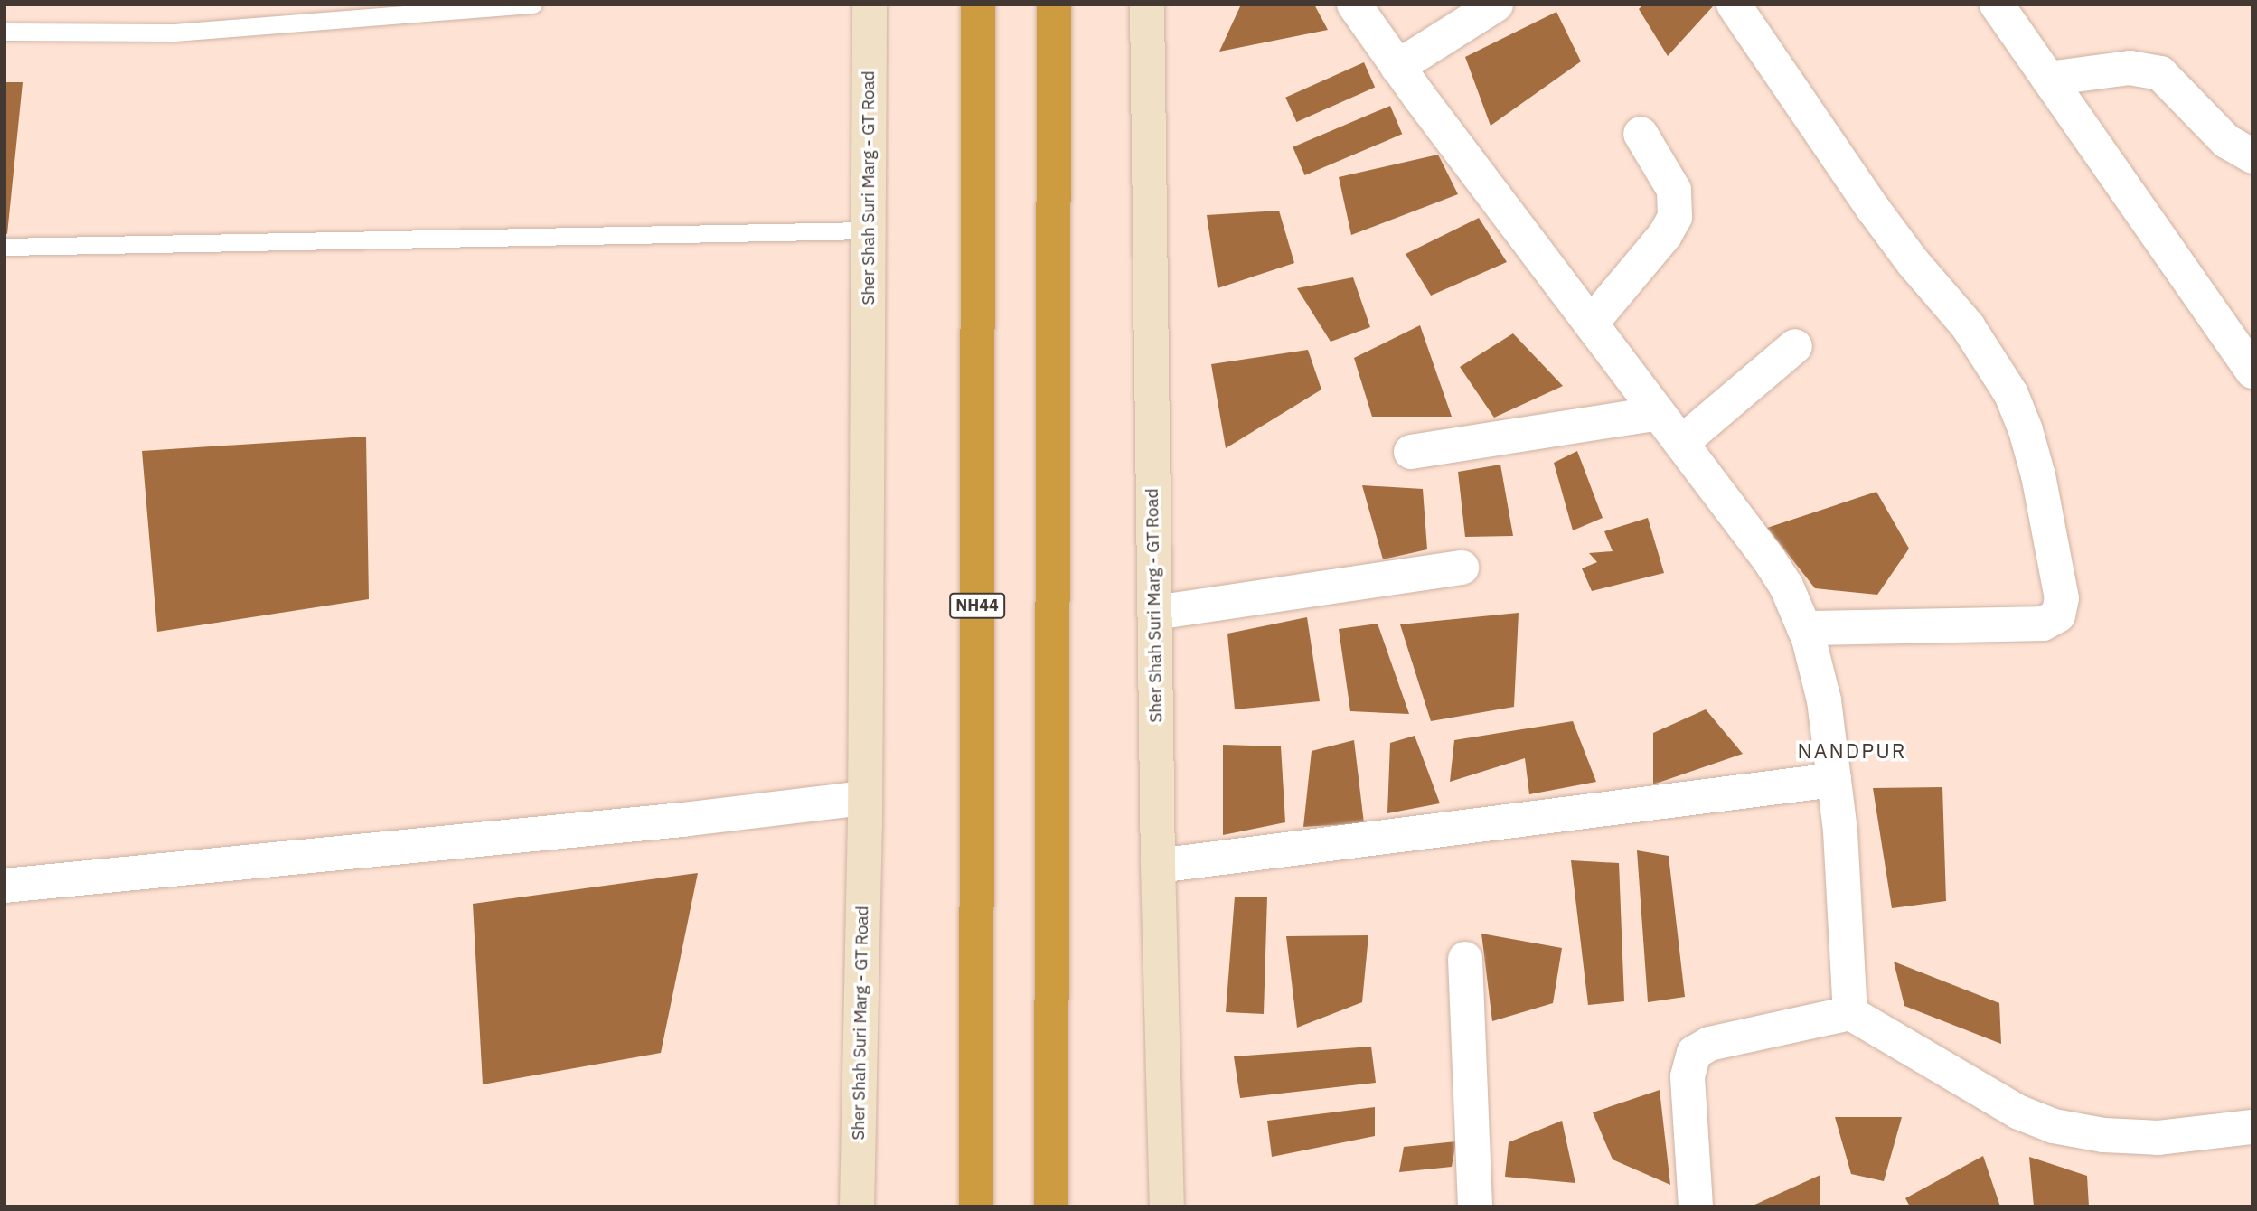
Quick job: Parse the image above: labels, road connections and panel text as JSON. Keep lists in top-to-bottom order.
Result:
{
  "streets": {
    "highway": ["NH44"],
    "street": ["Sher Shah Suri Marg - GT Road"]
  },
  "districts": ["NANDPUR"]
}
